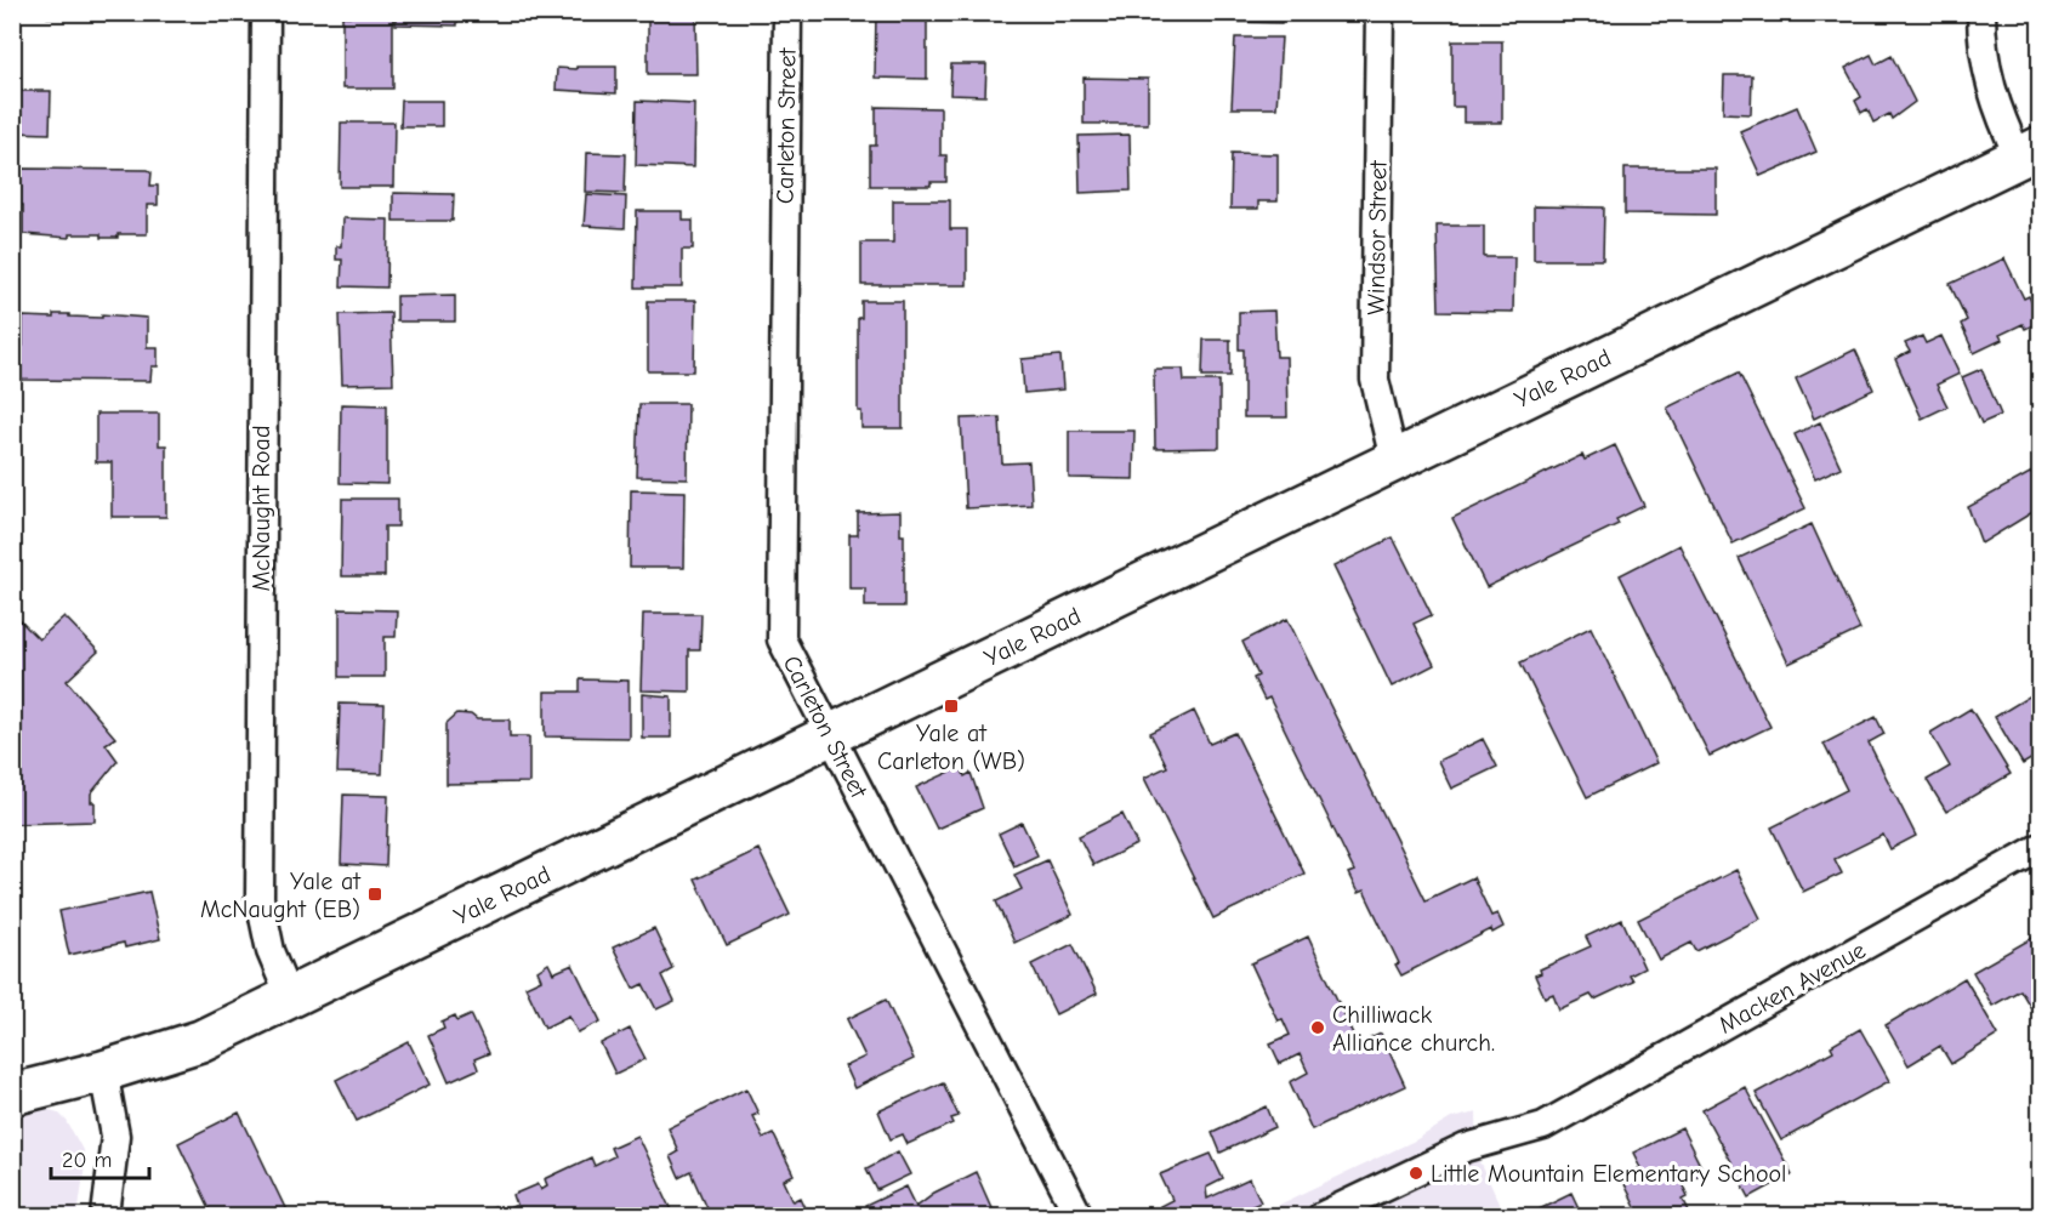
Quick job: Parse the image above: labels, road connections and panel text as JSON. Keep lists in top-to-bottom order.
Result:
{
  "streets": {
    "main road": ["Yale Road"],
    "street": [
      "Carleton Street",
      "Windsor Street",
      "McNaught Road",
      "Macken Avenue"
    ]
  },
  "crossings": [
    ["Carleton Street", "Yale Road"],
    ["Windsor Street", "Yale Road"],
    ["Yale Road", "McNaught Road"]
  ],
  "places": {
    "transit": ["Yale at Carleton (WB)", "Yale at McNaught (EB)"],
    "other": ["Chilliwack Alliance church.", "Little Mountain Elementary School"]
  },
  "scale_bar": "20 m"
}
